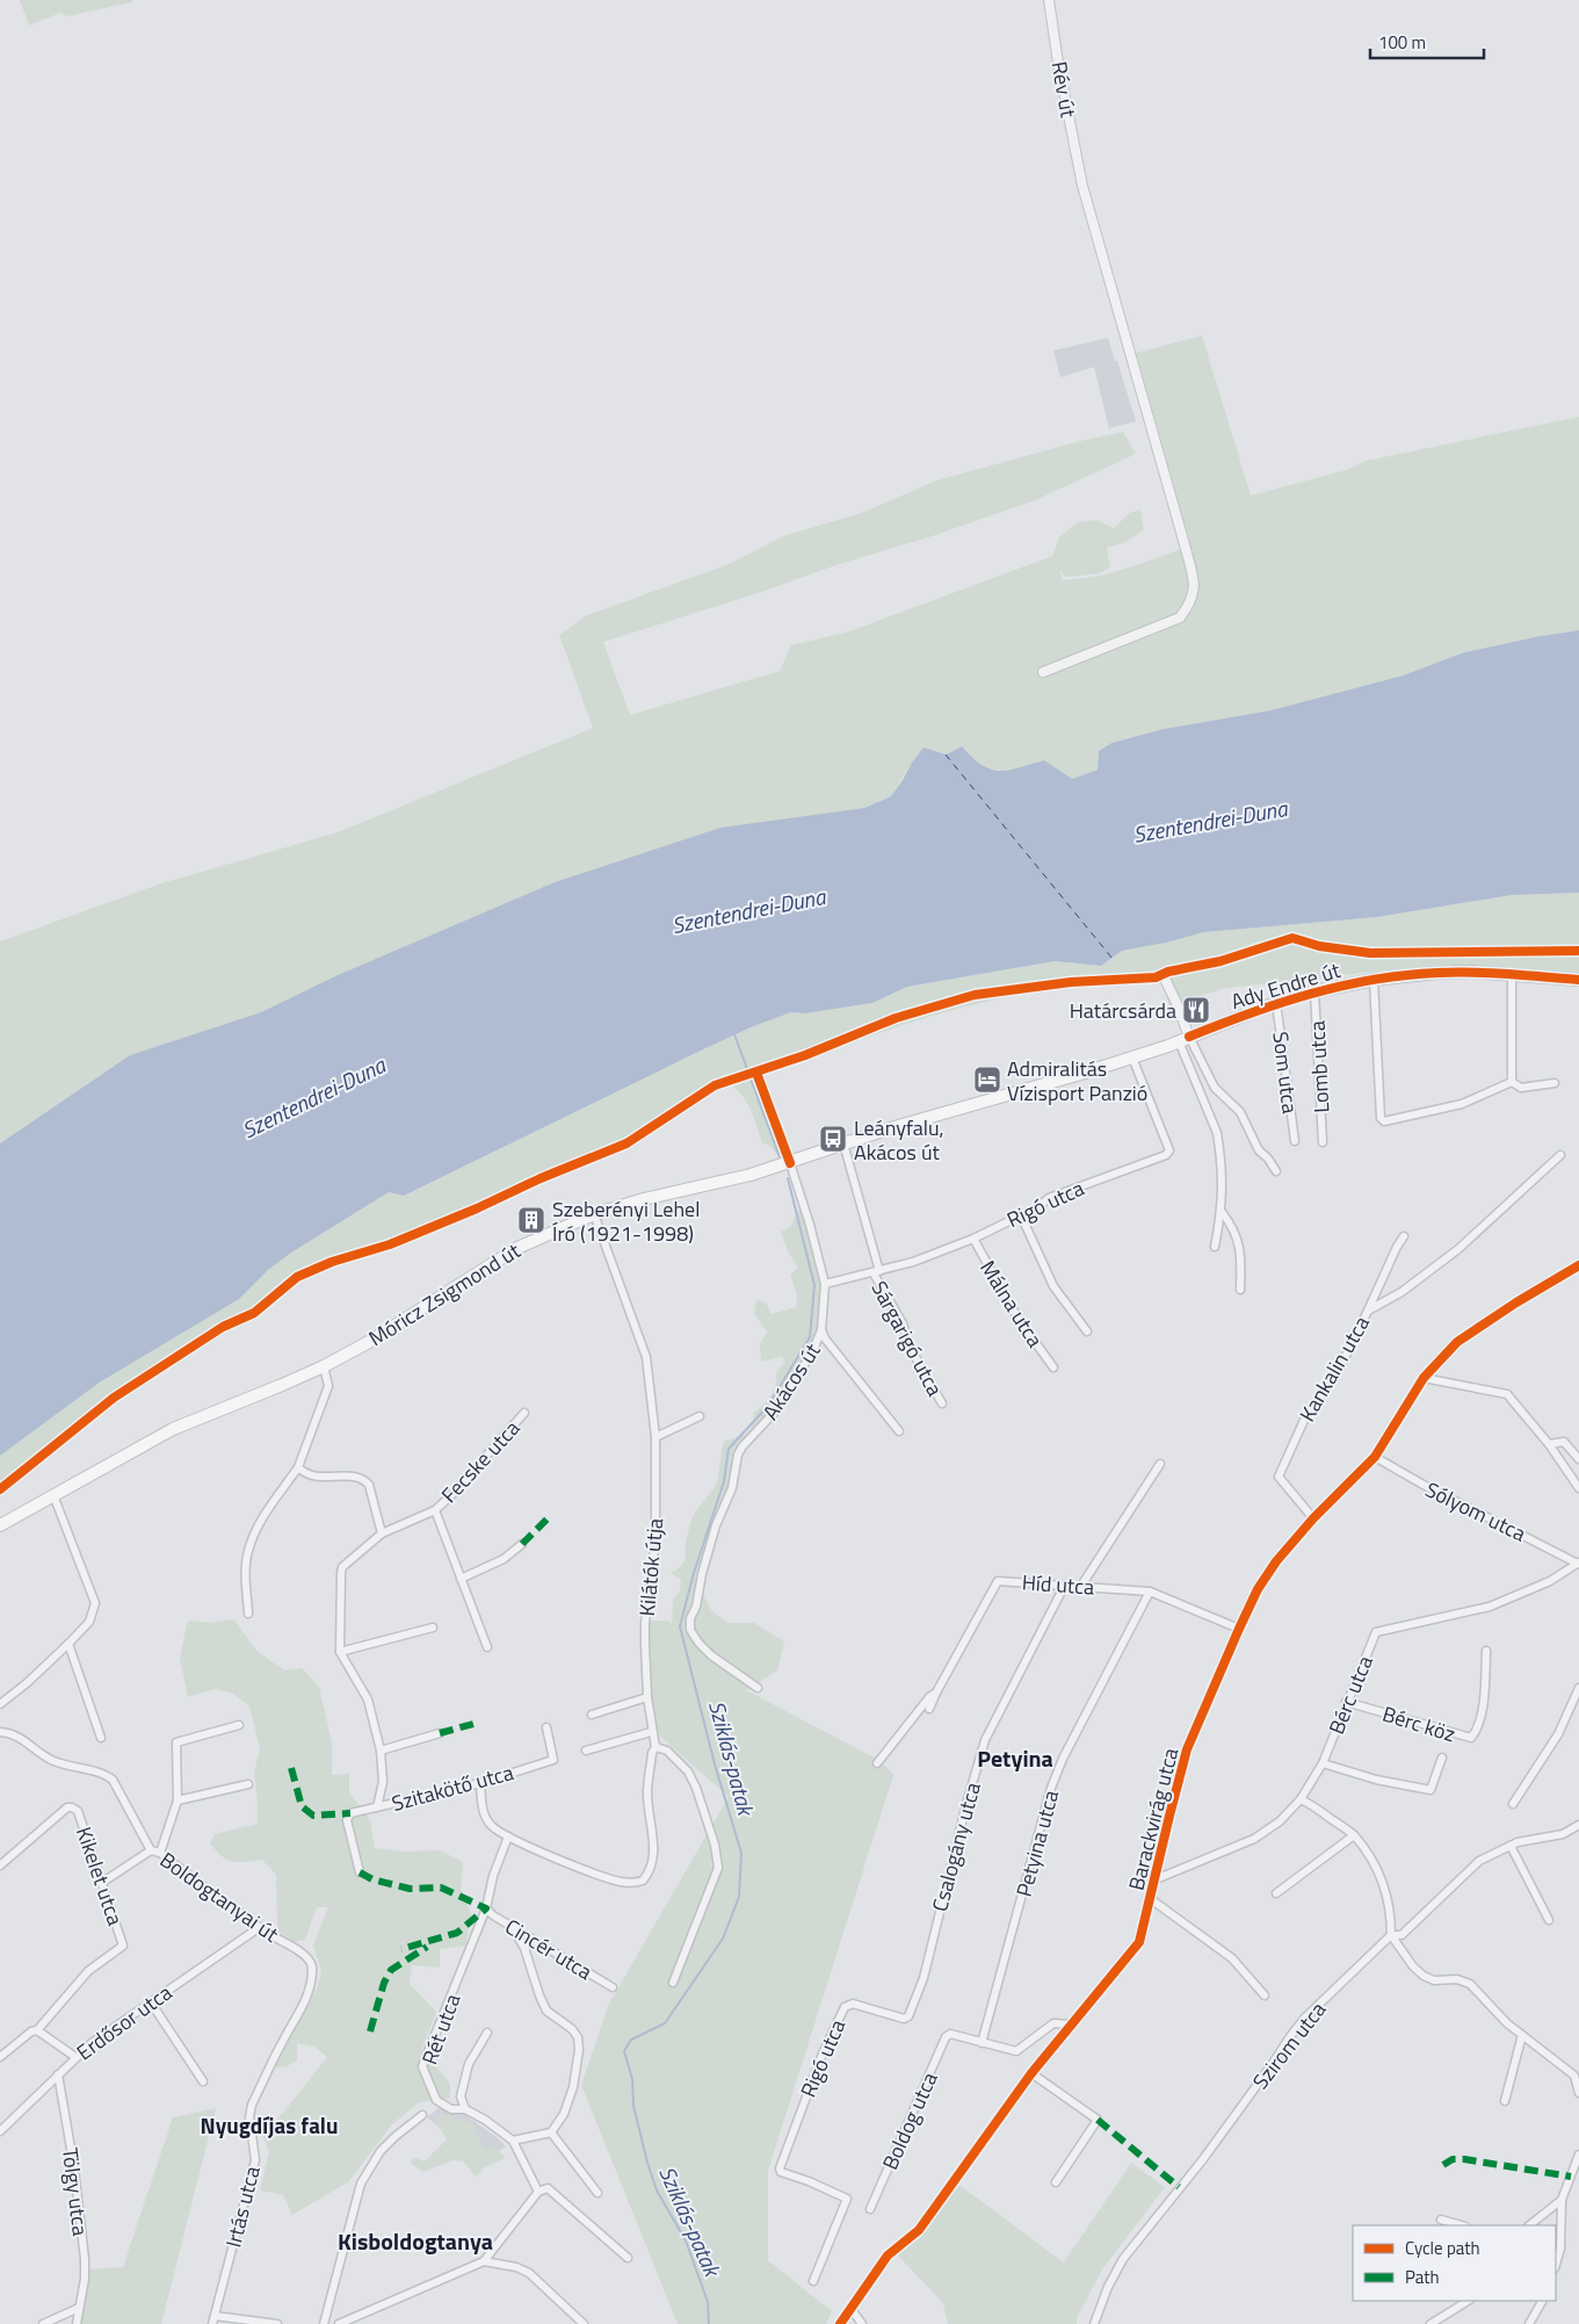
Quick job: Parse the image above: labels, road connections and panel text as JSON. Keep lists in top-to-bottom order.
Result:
{
  "streets": {
    "main road": ["Ady Endre út", "Móricz Zsigmond út"],
    "street": [
      "Rév út",
      "Lomb utca",
      "Som utca",
      "Rigó utca",
      "Málna utca",
      "Sárgarigó utca",
      "Kankalin utca",
      "Akácos út",
      "Fecske utca",
      "Sólyom utca",
      "Kilátók útja",
      "Híd utca",
      "Bérc utca",
      "Bérc köz",
      "Szitakötő utca",
      "Barackvirág utca",
      "Petyina utca",
      "Csalogány utca",
      "Kikelet utca",
      "Boldogtanyai út",
      "Cincér utca",
      "Erdősor utca",
      "Rét utca",
      "Szirom utca",
      "Boldog utca",
      "Tölgy utca",
      "Irtás utca"
    ]
  },
  "crossings": [
    ["Ady Endre út", "Lomb utca"],
    ["Ady Endre út", "Som utca"],
    ["Ady Endre út", "Móricz Zsigmond út"],
    ["Rigó utca", "Móricz Zsigmond út"],
    ["Rigó utca", "Málna utca"],
    ["Rigó utca", "Sárgarigó utca"],
    ["Rigó utca", "Akácos út"],
    ["Rigó utca", "Csalogány utca"],
    ["Móricz Zsigmond út", "Sárgarigó utca"],
    ["Móricz Zsigmond út", "Akácos út"],
    ["Móricz Zsigmond út", "Kilátók útja"],
    ["Kankalin utca", "Barackvirág utca"],
    ["Sólyom utca", "Bérc utca"],
    ["Sólyom utca", "Barackvirág utca"],
    ["Híd utca", "Barackvirág utca"],
    ["Híd utca", "Petyina utca"],
    ["Híd utca", "Csalogány utca"],
    ["Bérc utca", "Bérc köz"],
    ["Bérc utca", "Barackvirág utca"],
    ["Petyina utca", "Boldog utca"],
    ["Boldogtanyai út", "Erdősor utca"],
    ["Boldogtanyai út", "Irtás utca"],
    ["Cincér utca", "Rét utca"],
    ["Erdősor utca", "Tölgy utca"]
  ],
  "districts": ["Petyina", "Nyugdíjas falu", "Kisboldogtanya"],
  "water": ["Szentendrei-Duna", "Sziklás-patak"],
  "places": {
    "restaurant": ["Határcsárda"],
    "hotel": ["Admiralitás Vízisport Panzió"],
    "bus stop": ["Leányfalu, Akácos út"],
    "building": ["Szeberényi Lehel Író (1921-1998)"]
  },
  "legend": ["Cycle path", "Path"],
  "scale_bar": "100 m"
}
